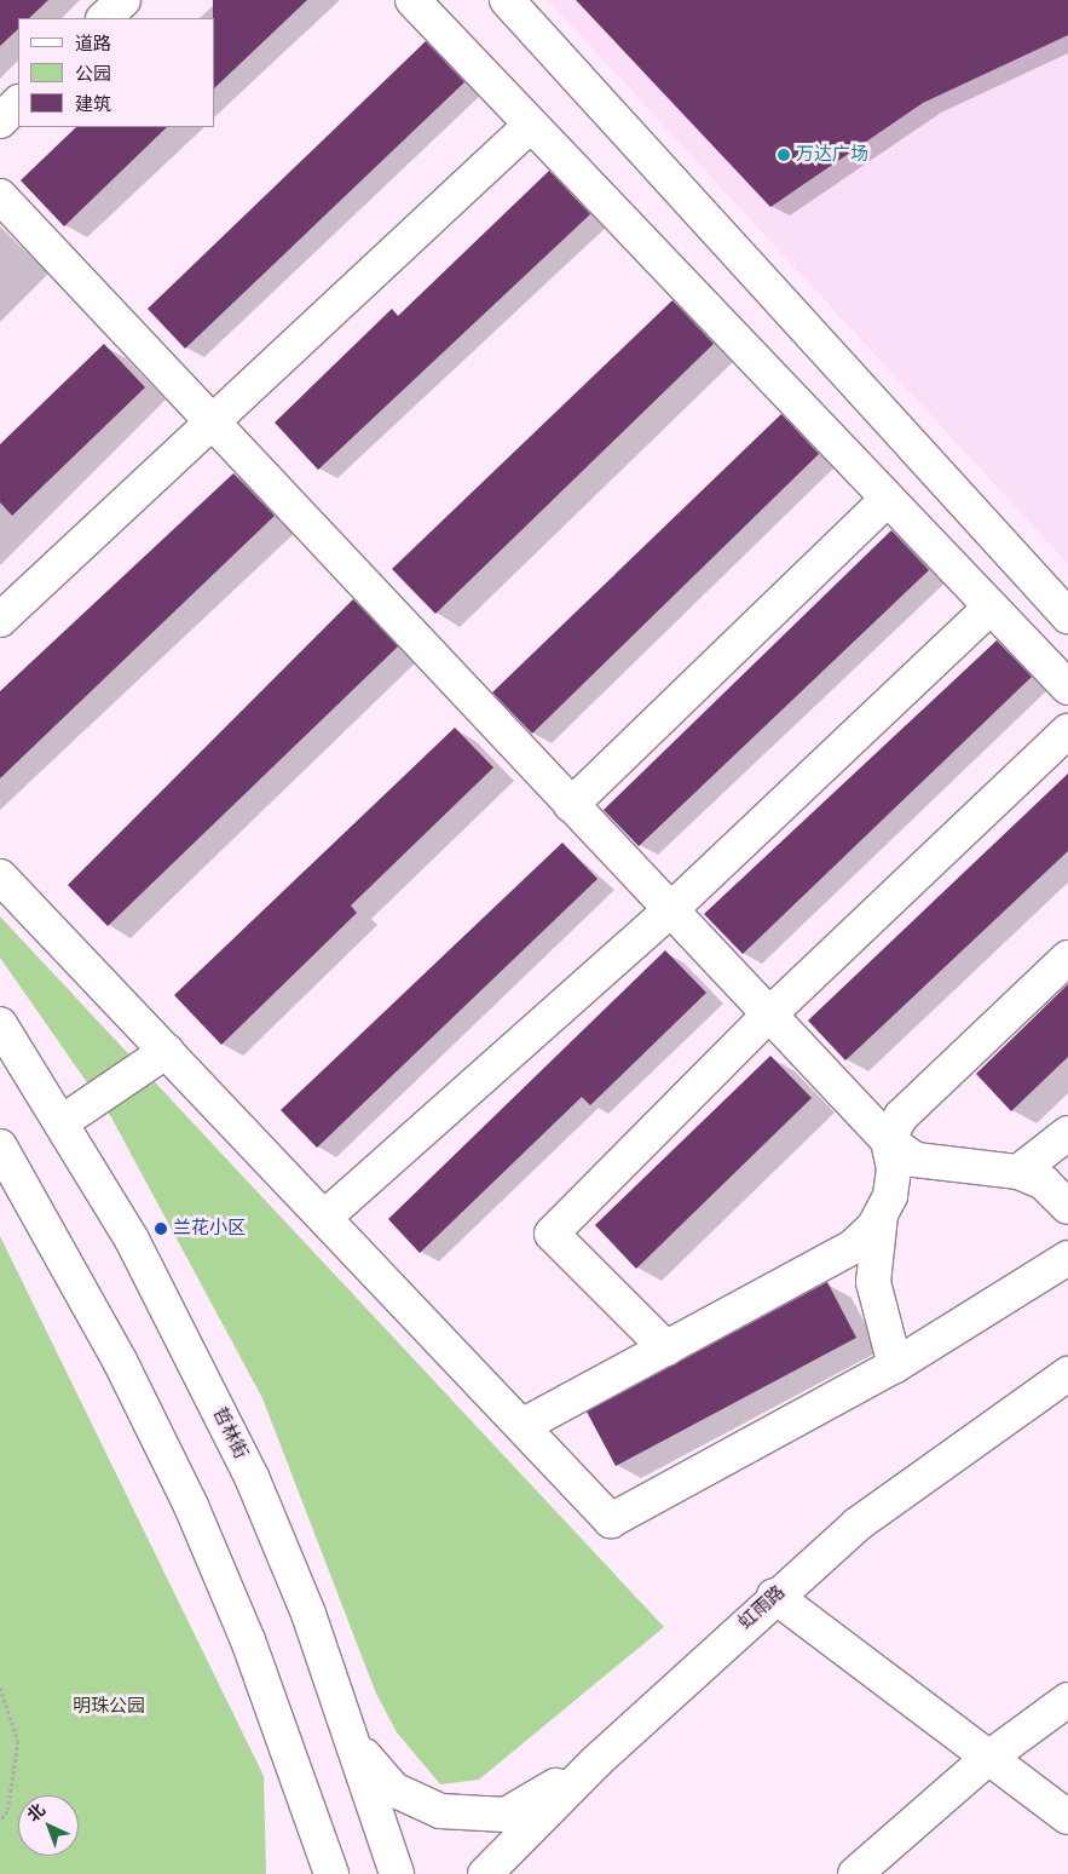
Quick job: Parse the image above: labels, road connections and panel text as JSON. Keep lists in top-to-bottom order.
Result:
{
  "streets": {
    "street": ["哲林街", "虹雨路"]
  },
  "parks": ["明珠公园"],
  "places": ["万达广场", "兰花小区"],
  "legend": ["道路", "公园", "建筑"],
  "north": "top left"
}
